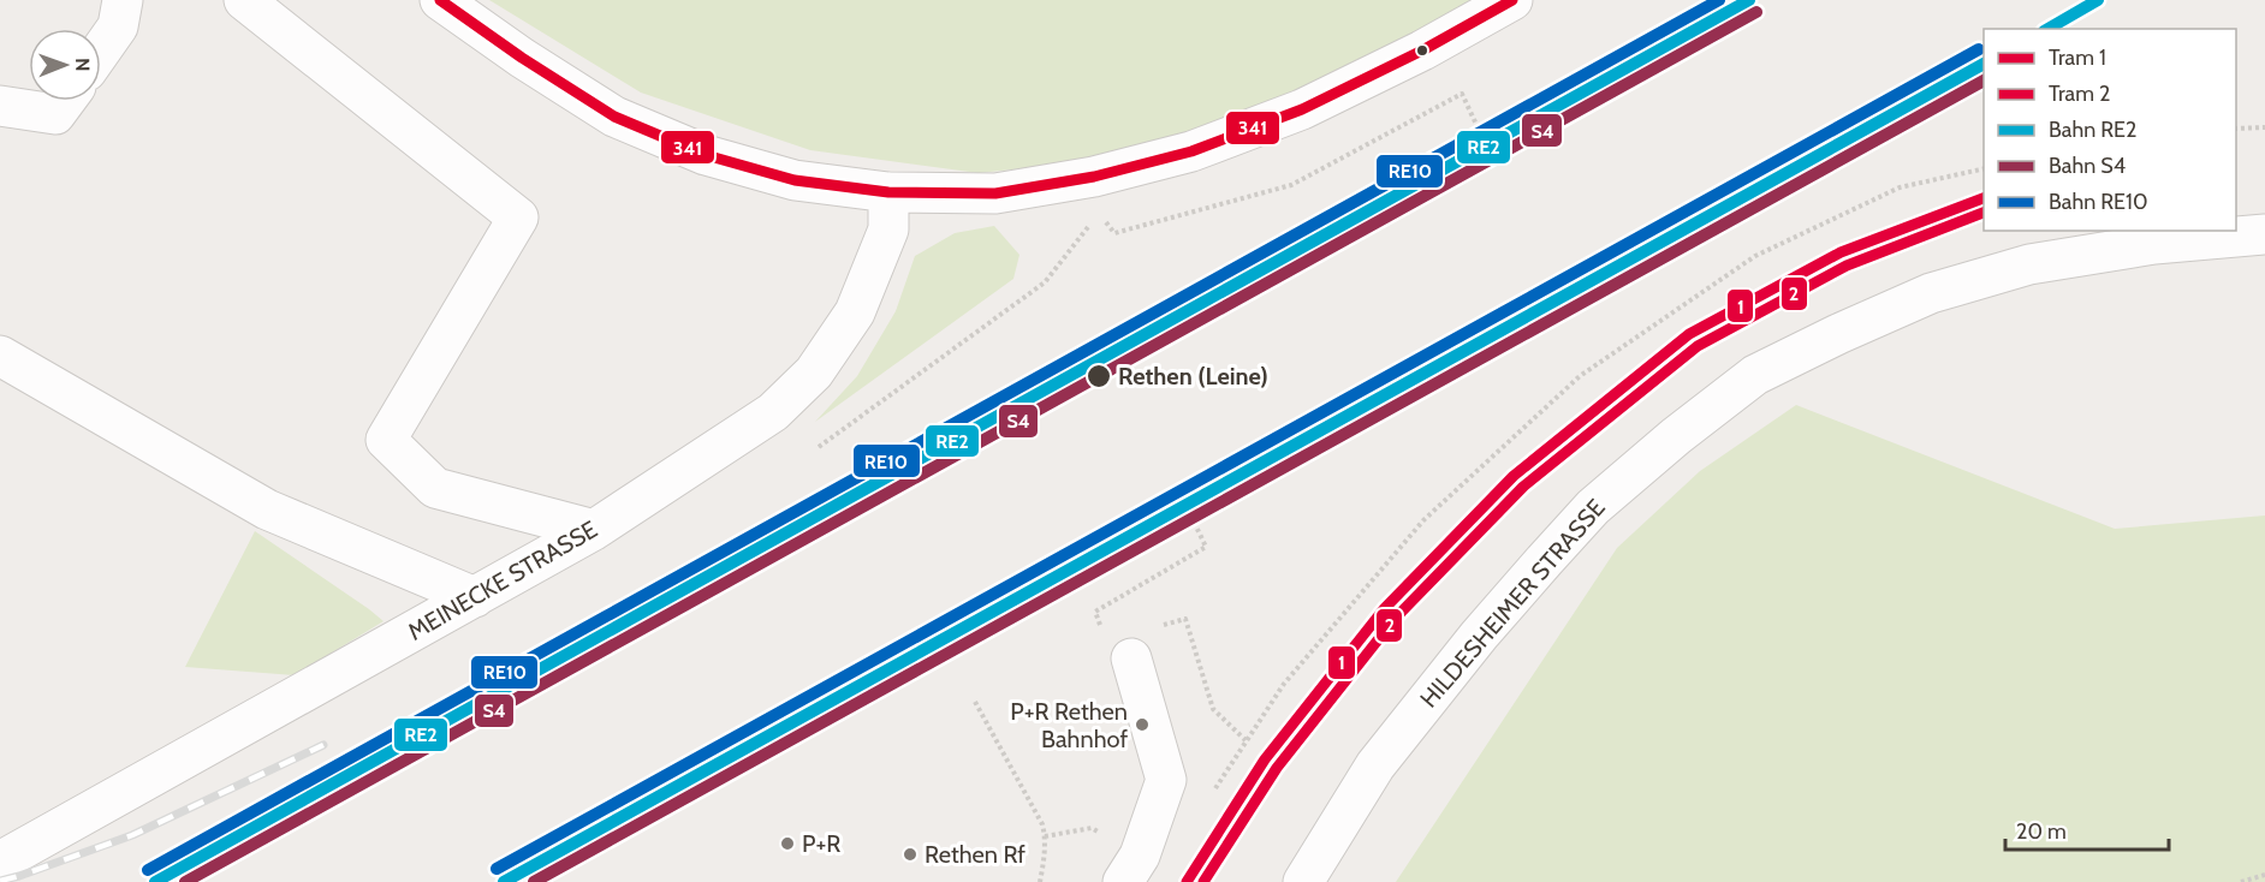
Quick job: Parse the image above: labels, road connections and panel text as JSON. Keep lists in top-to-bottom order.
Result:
{
  "streets": {
    "street": ["MEINECKE STRASSE", "HILDESHEIMER STRASSE"]
  },
  "places": [
    "Rethen (Leine)",
    "P+R Rethen Bahnhof",
    "P+R",
    "Rethen Rf"
  ],
  "lines": [
    "rail line RE2",
    "rail line RE10",
    "transit line 341",
    "rail line S4",
    "tram line 1",
    "tram line 2"
  ],
  "legend": [
    "Tram 1",
    "Tram 2",
    "Bahn RE2",
    "Bahn S4",
    "Bahn RE10"
  ],
  "scale_bar": "20 m",
  "north": "right"
}
